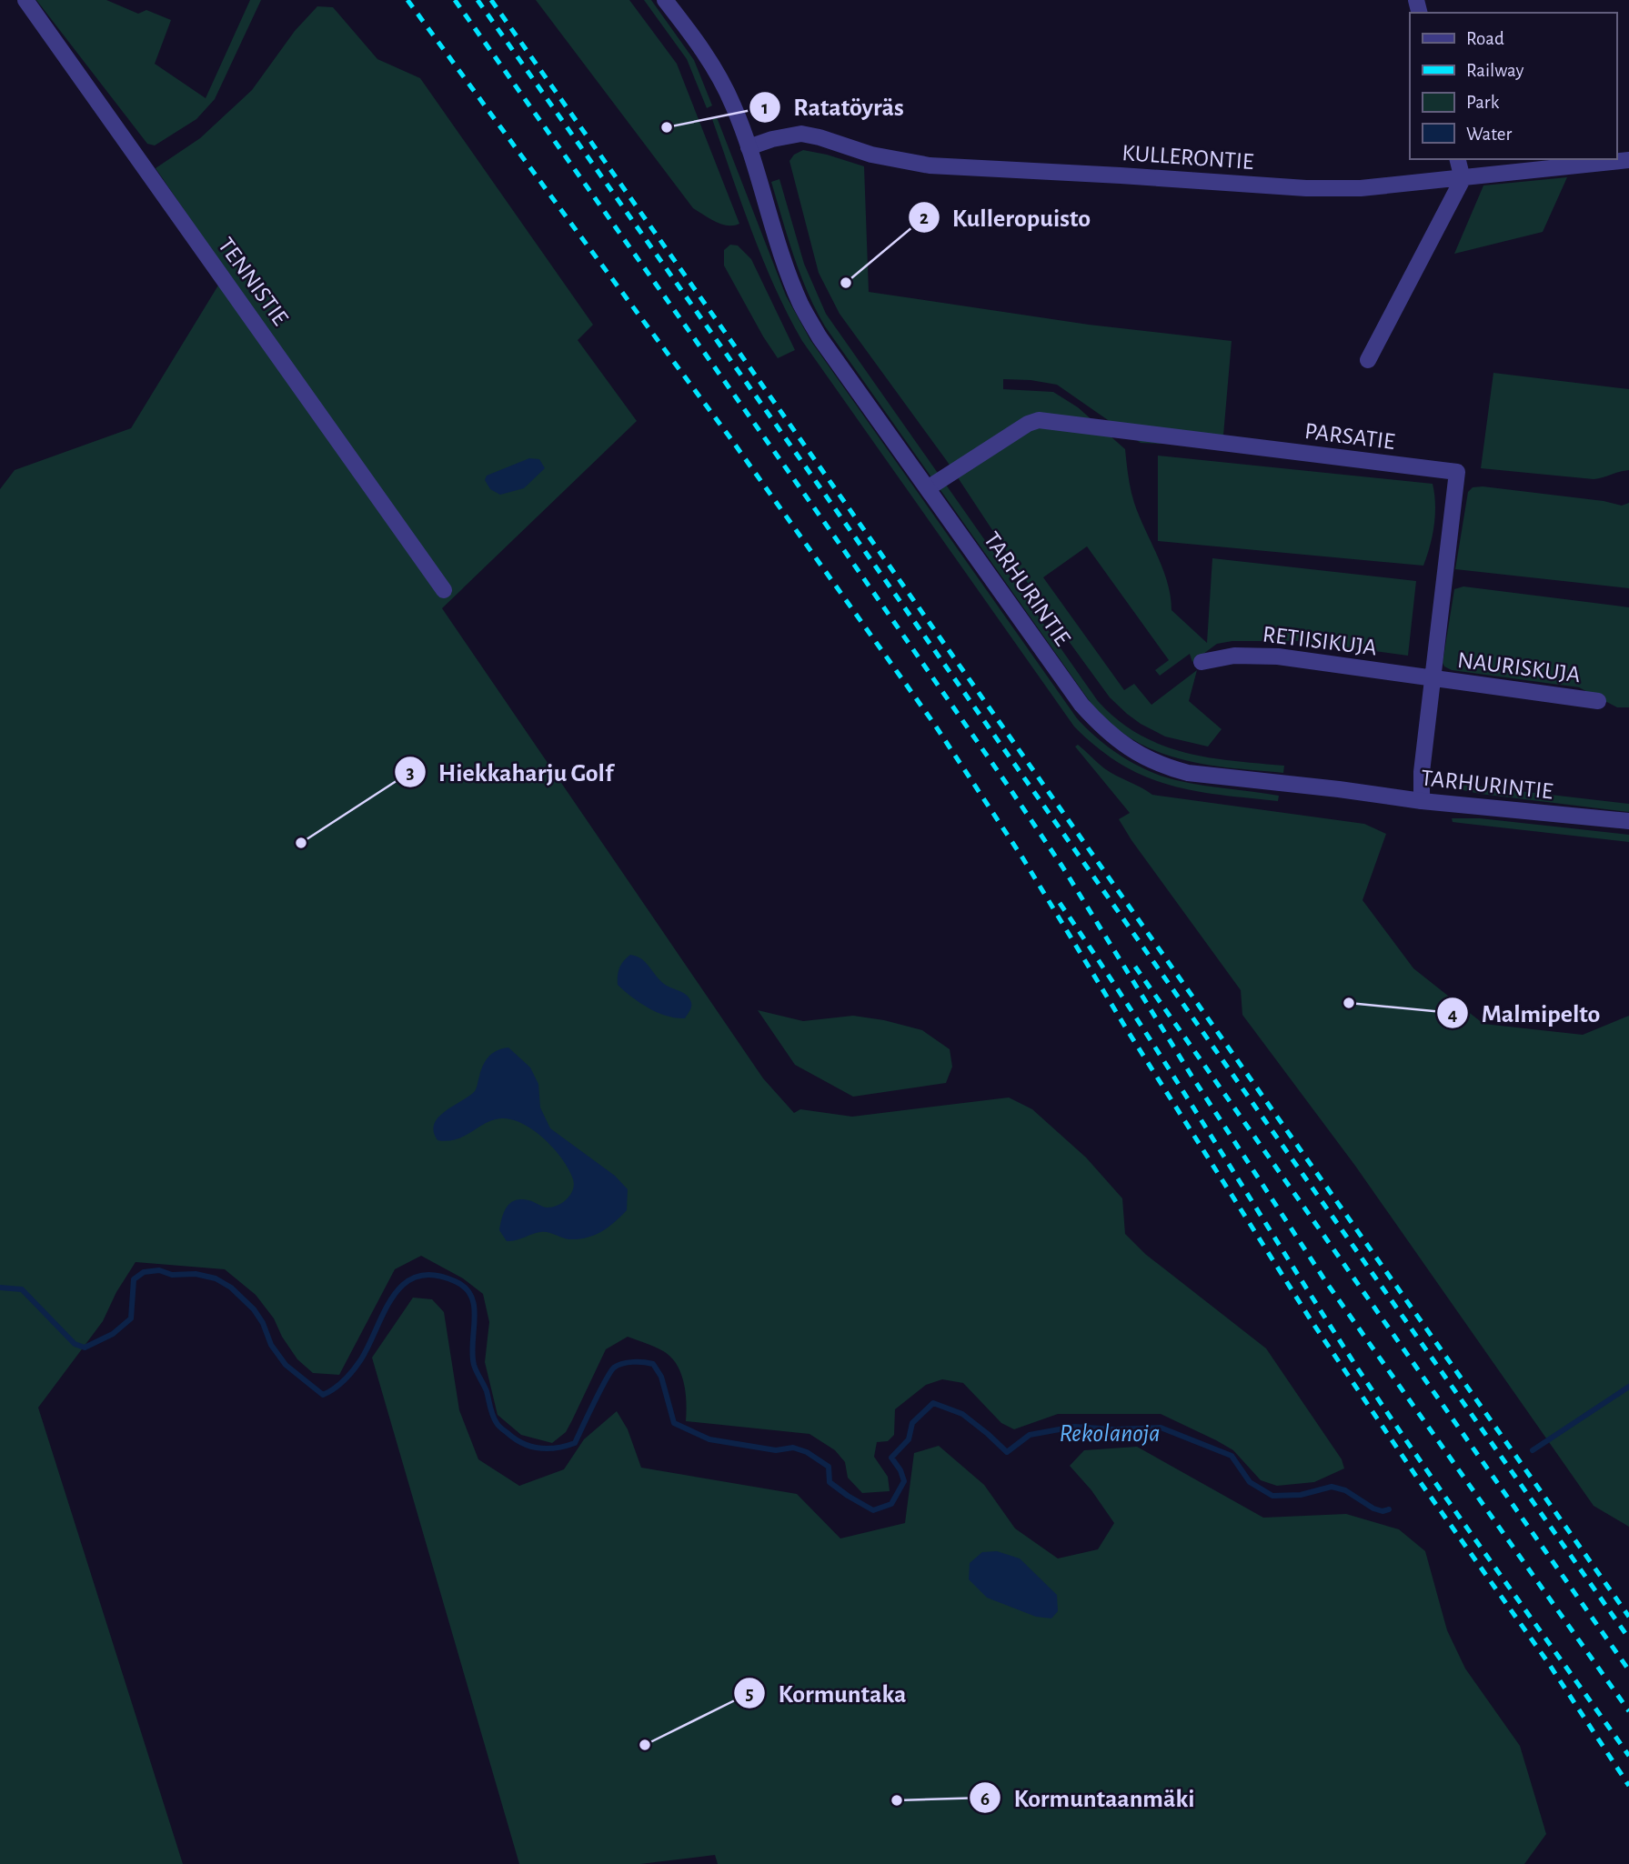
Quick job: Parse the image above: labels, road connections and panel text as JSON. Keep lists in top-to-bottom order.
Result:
{
  "streets": {
    "street": [
      "KULLERONTIE",
      "TENNISTIE",
      "PARSATIE",
      "TARHURINTIE",
      "RETIISIKUJA",
      "NAURISKUJA"
    ]
  },
  "crossings": [
    ["KULLERONTIE", "TARHURINTIE"],
    ["PARSATIE", "TARHURINTIE"],
    ["PARSATIE", "RETIISIKUJA"],
    ["PARSATIE", "NAURISKUJA"],
    ["RETIISIKUJA", "NAURISKUJA"]
  ],
  "water": ["Rekolanoja"],
  "places": [
    "Ratatöyräs",
    "Kulleropuisto",
    "Hiekkaharju Golf",
    "Malmipelto",
    "Kormuntaka",
    "Kormuntaanmäki"
  ],
  "legend": [
    "Road",
    "Railway",
    "Park",
    "Water"
  ]
}
